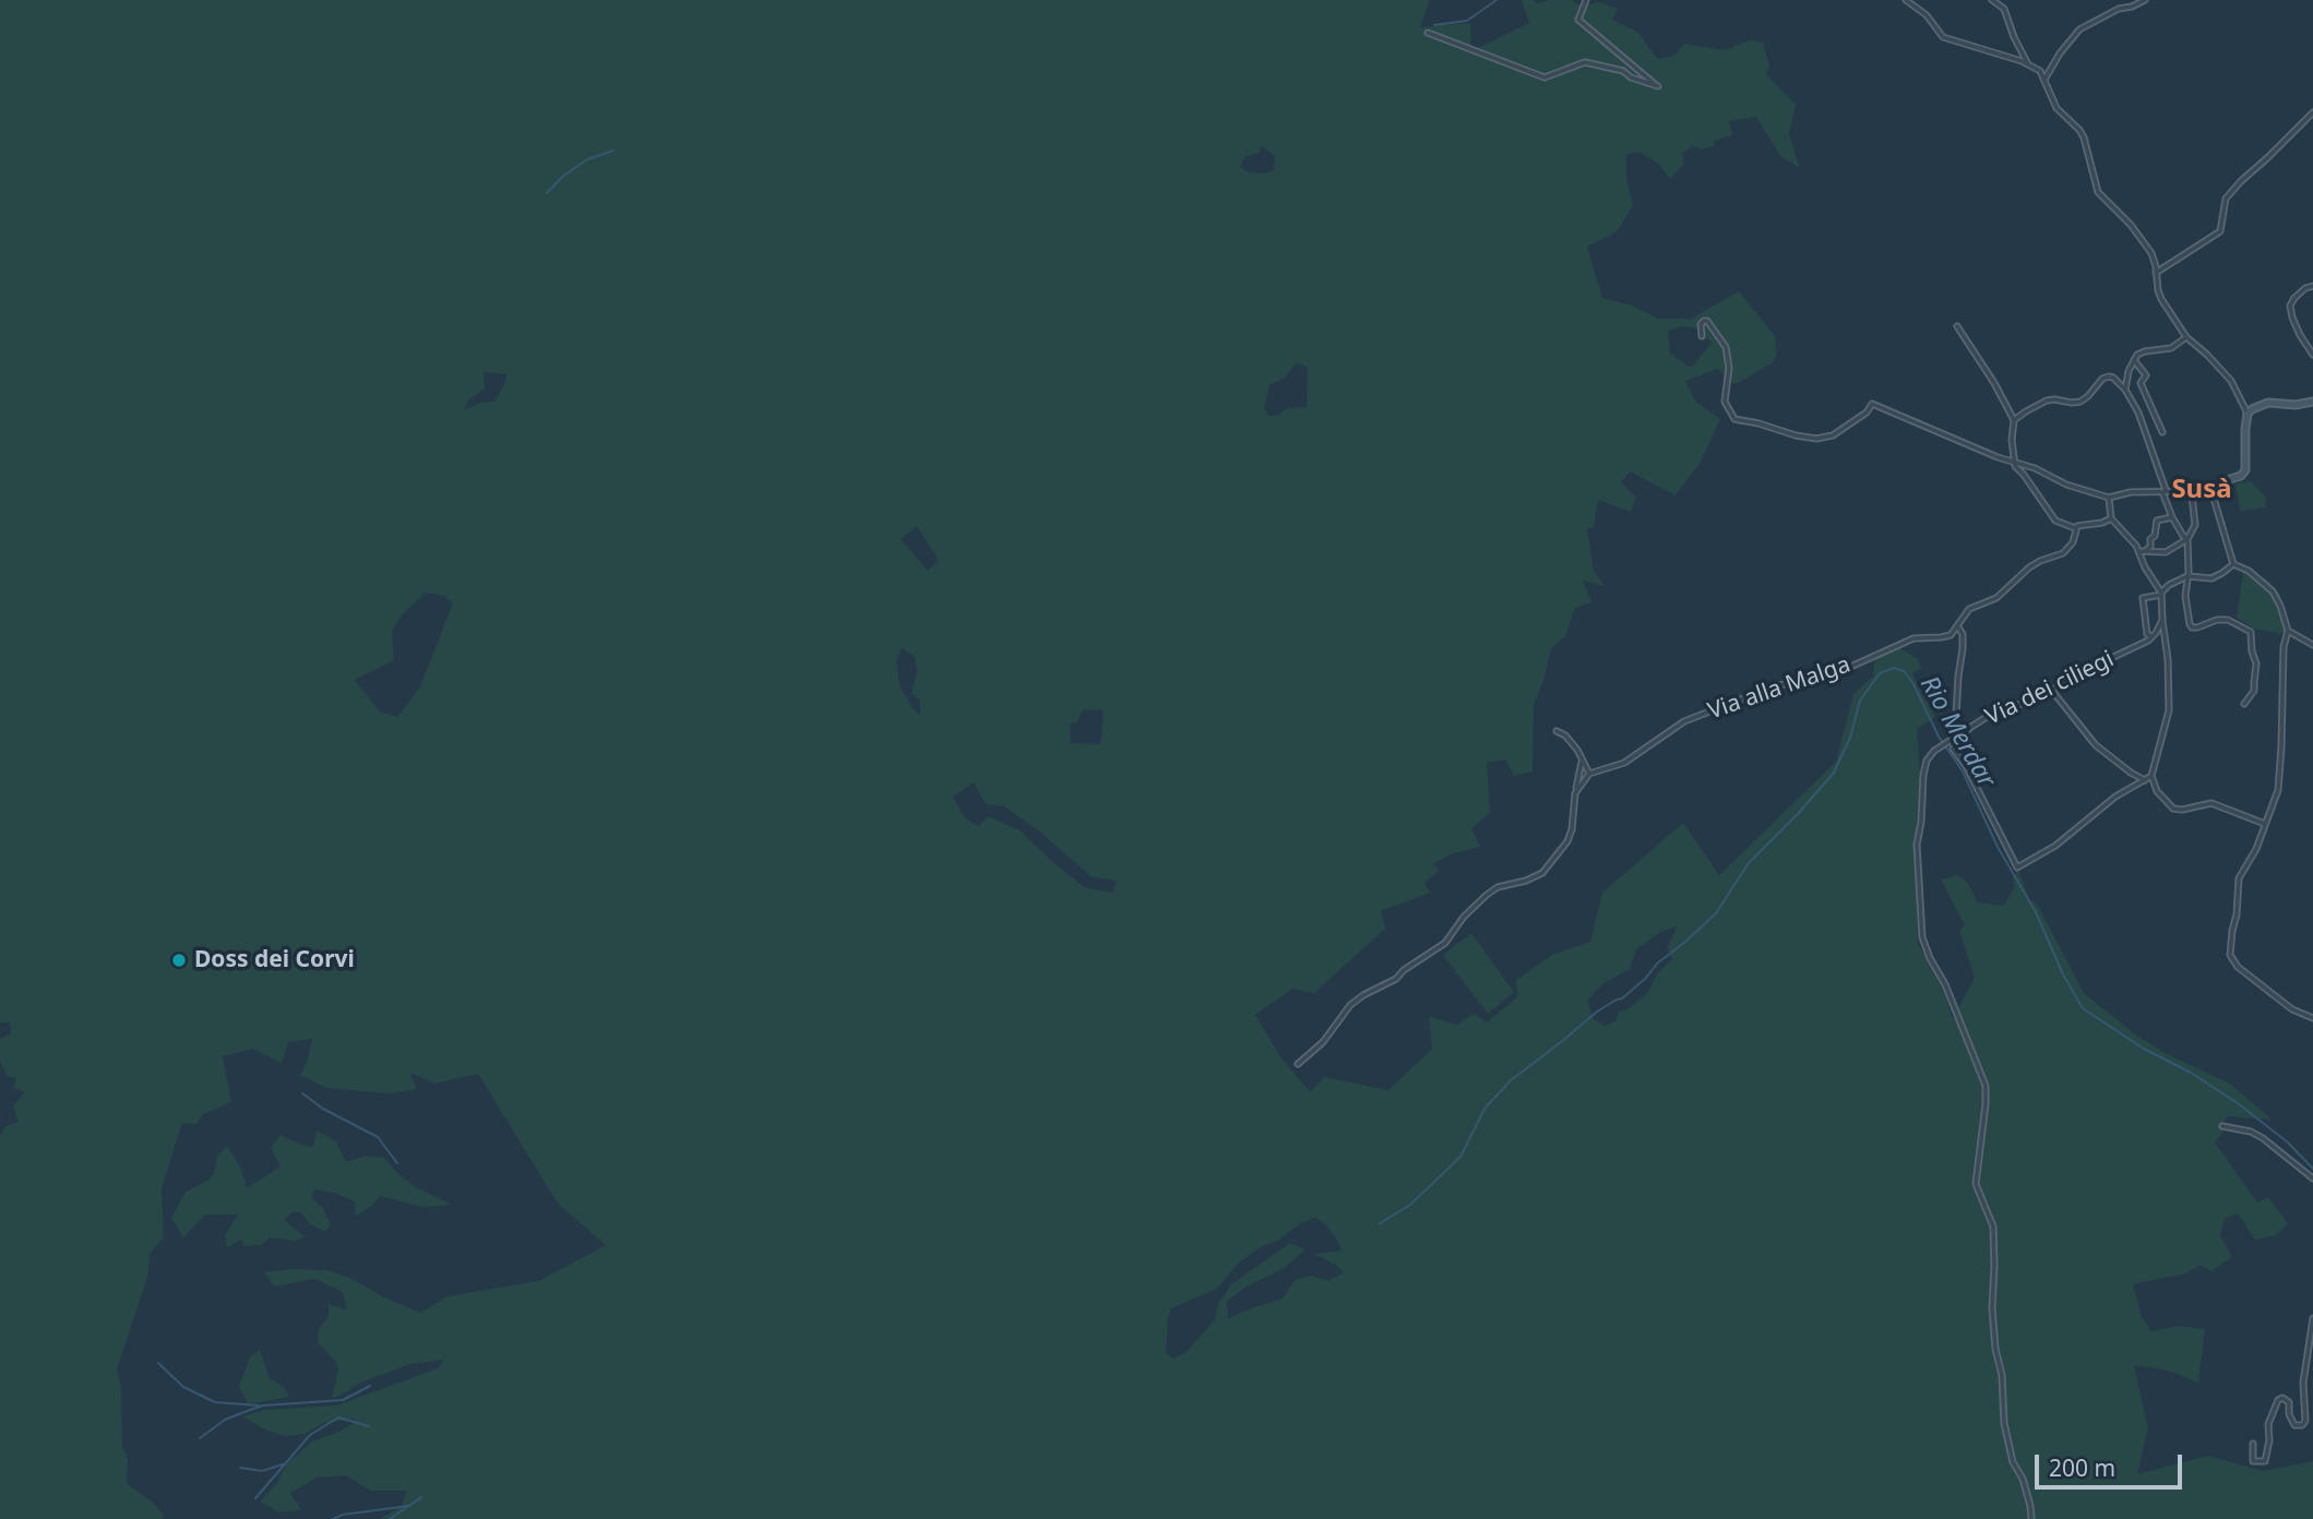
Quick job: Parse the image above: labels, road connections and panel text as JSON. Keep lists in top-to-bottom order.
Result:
{
  "streets": {
    "street": ["Via alla Malga", "Via dei ciliegi"]
  },
  "districts": ["Susà"],
  "water": ["Rio Merdar"],
  "places": ["Doss dei Corvi"],
  "scale_bar": "200 m"
}
